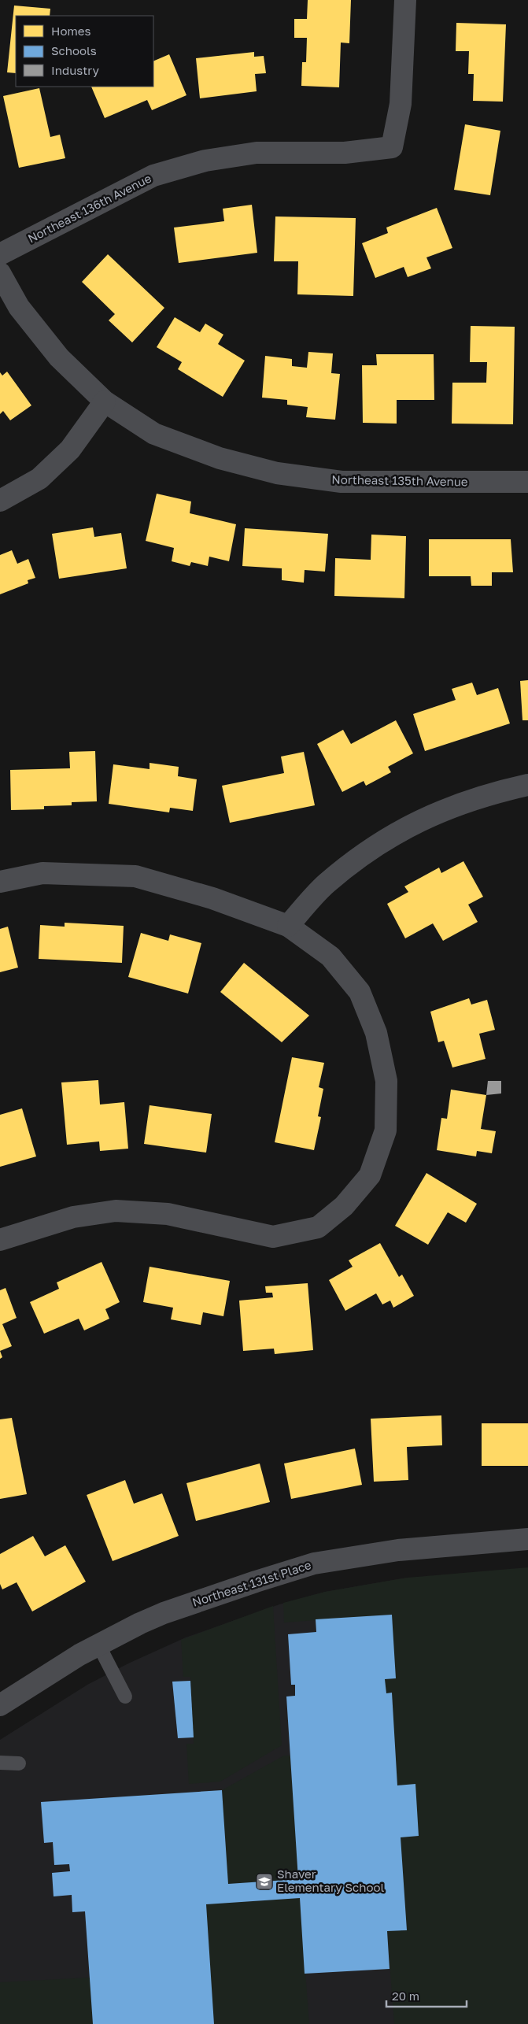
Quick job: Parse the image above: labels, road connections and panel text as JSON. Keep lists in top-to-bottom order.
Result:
{
  "streets": {
    "street": ["Northeast 136th Avenue", "Northeast 135th Avenue", "Northeast 131st Place"]
  },
  "places": {
    "school or university": ["Shaver Elementary School"]
  },
  "legend": ["Homes", "Schools", "Industry"],
  "scale_bar": "20 m"
}
